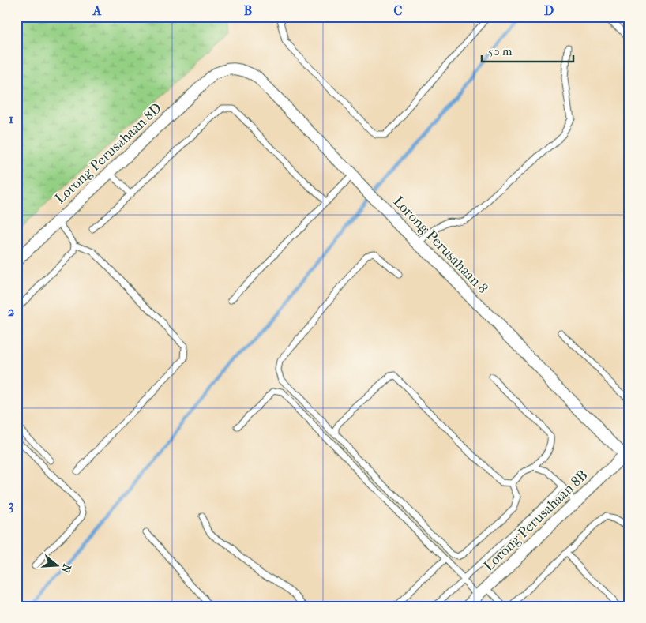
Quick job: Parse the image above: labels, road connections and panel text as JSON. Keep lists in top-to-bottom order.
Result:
{
  "streets": {
    "street": ["Lorong Perusahaan 8D", "Lorong Perusahaan 8", "Lorong Perusahaan 8B"]
  },
  "crossings": [
    ["Lorong Perusahaan 8D", "Lorong Perusahaan 8"],
    ["Lorong Perusahaan 8", "Lorong Perusahaan 8B"]
  ],
  "scale_bar": "50 m",
  "north": "right",
  "grid": {
    "columns": [
      "A",
      "B",
      "C",
      "D"
    ],
    "rows": ["1", "2", "3"]
  }
}
